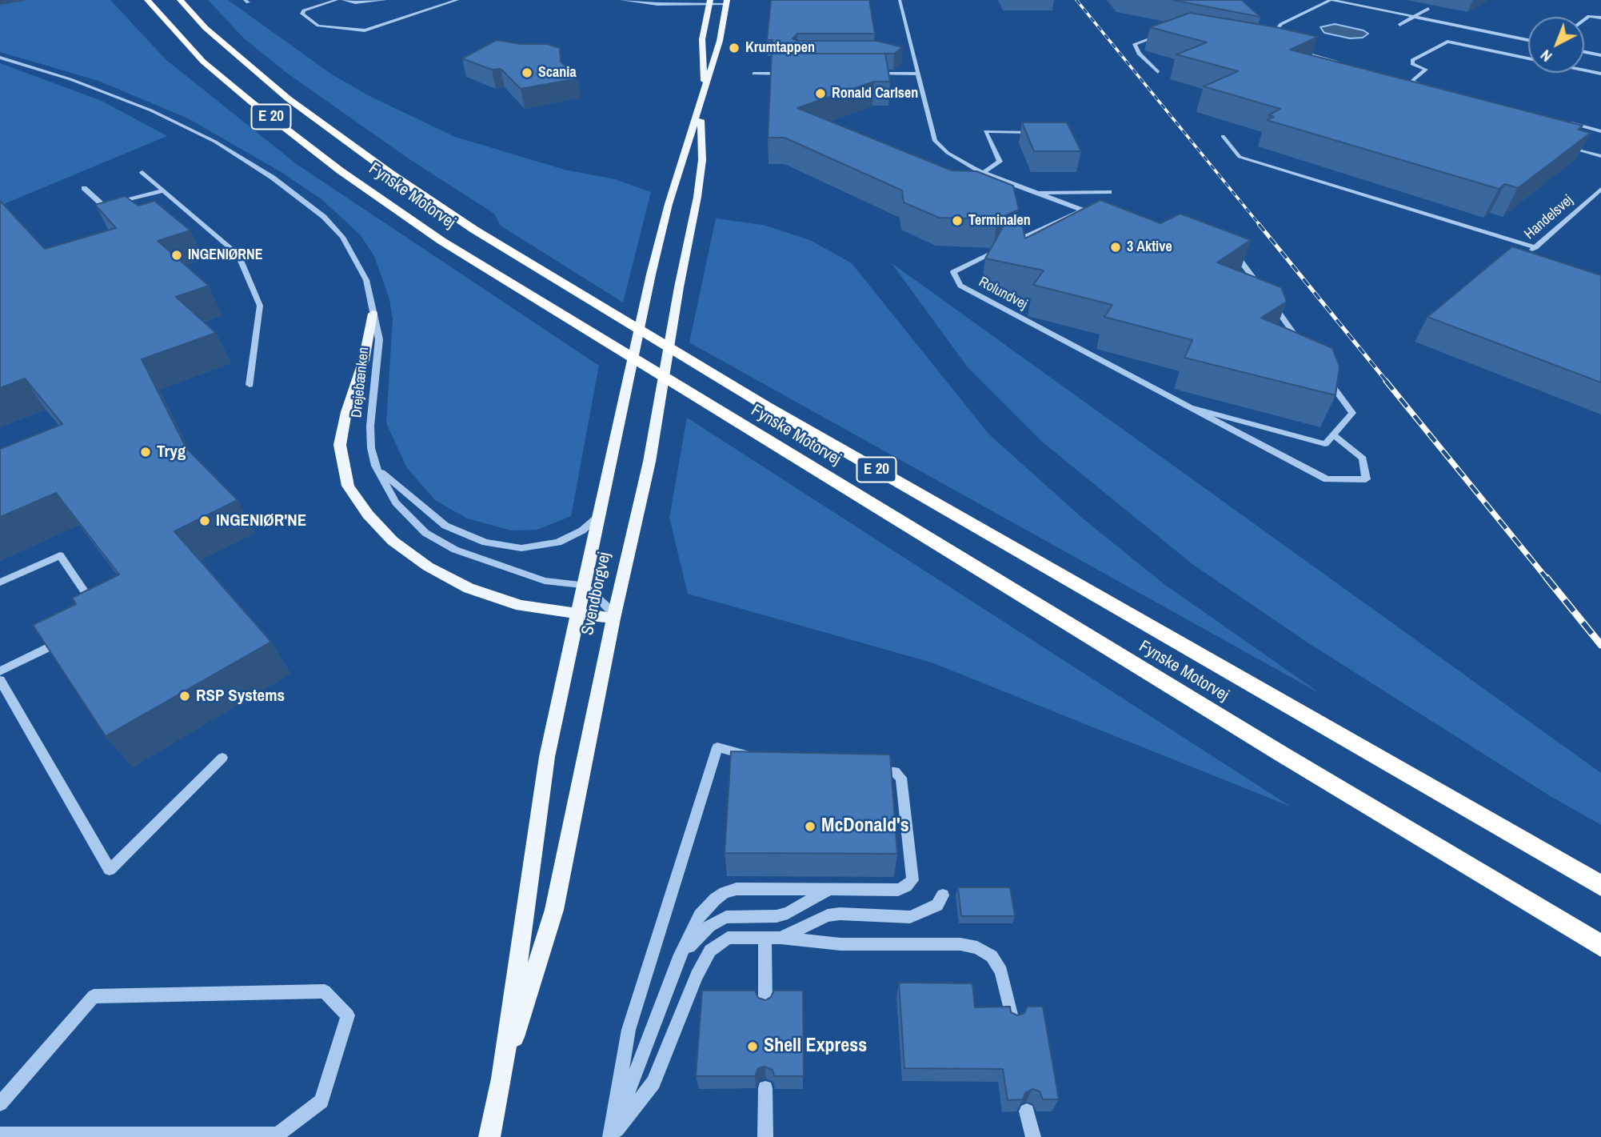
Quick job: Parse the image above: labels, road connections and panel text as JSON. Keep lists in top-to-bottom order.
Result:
{
  "streets": {
    "highway": ["E 20", "Fynske Motorvej"],
    "main road": ["Svendborgvej"],
    "street": ["Handelsvej", "Rolundvej", "Drejebænken"]
  },
  "crossings": [
    ["Drejebænken", "Svendborgvej"]
  ],
  "places": [
    "Krumtappen",
    "Scania",
    "Ronald Carlsen",
    "Terminalen",
    "3 Aktive",
    "INGENIØRNE",
    "Tryg",
    "INGENIØR'NE",
    "RSP Systems",
    "McDonald's",
    "Shell Express"
  ],
  "north": "bottom left"
}
